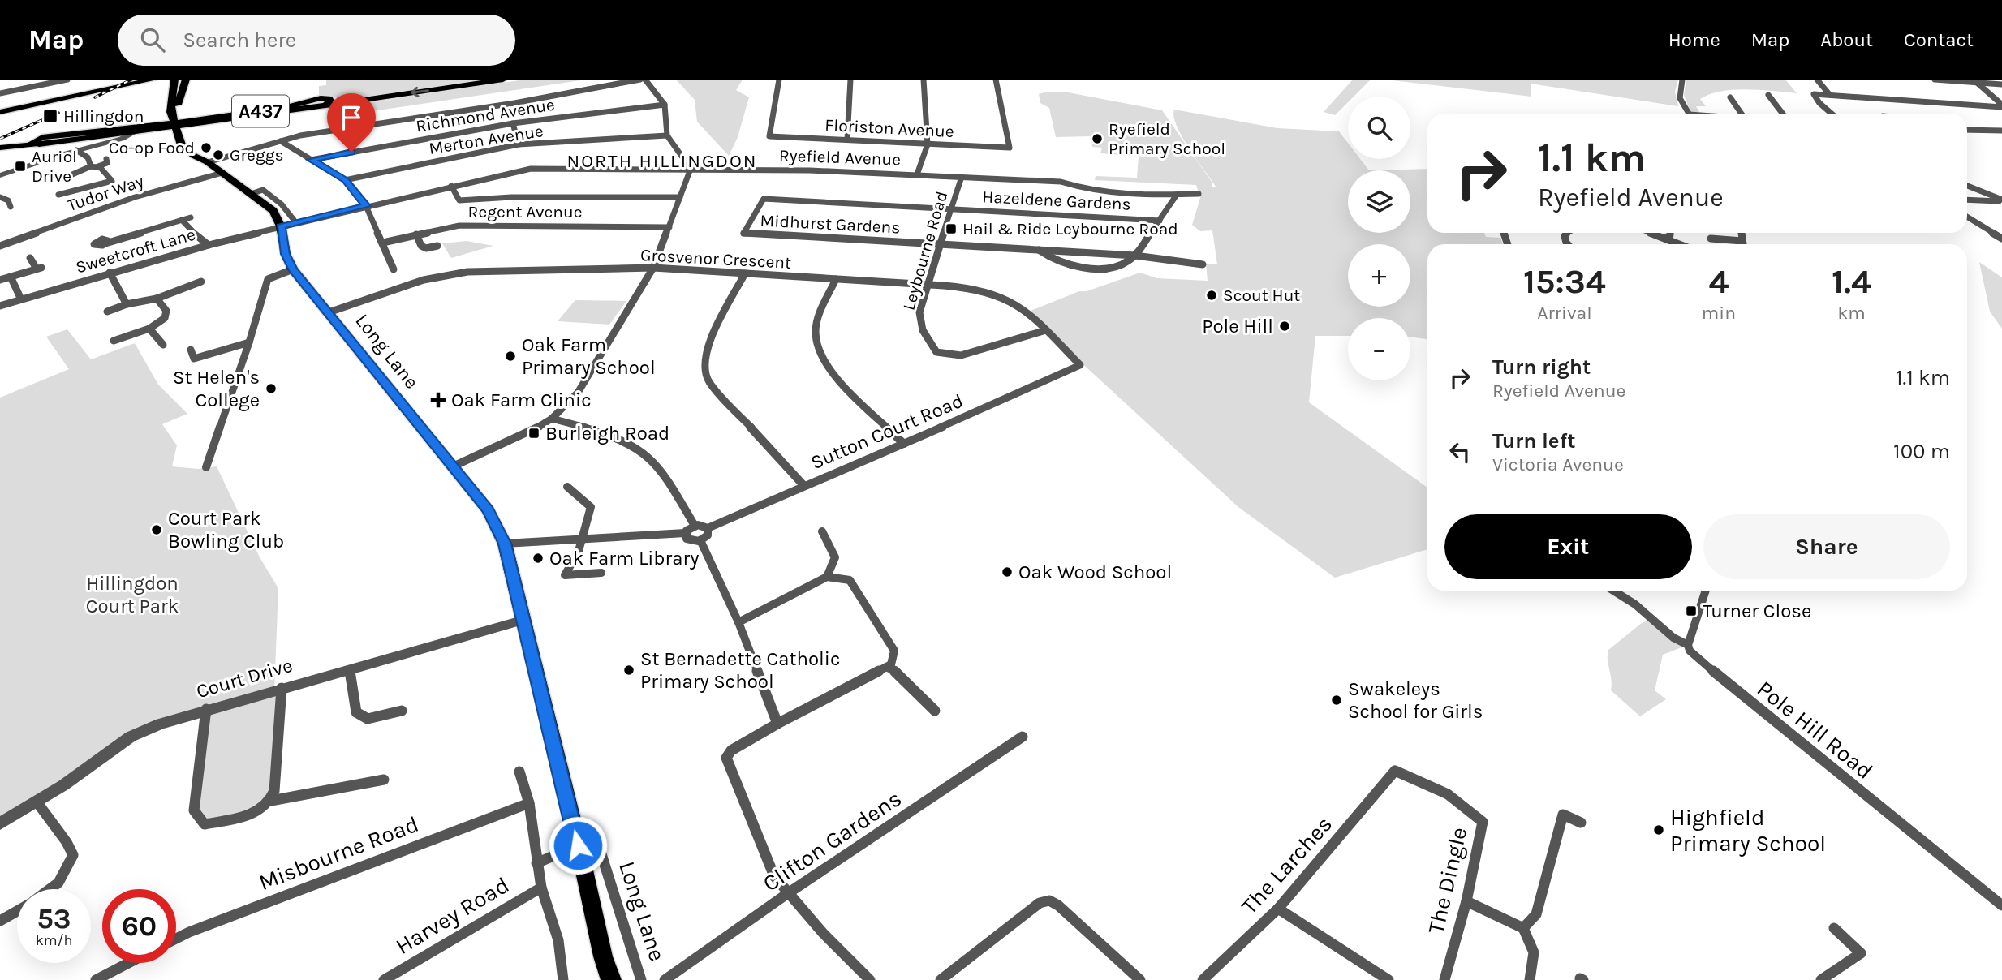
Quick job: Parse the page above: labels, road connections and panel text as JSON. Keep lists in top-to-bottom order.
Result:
{
  "streets": {
    "main road": ["A437", "Long Lane"],
    "street": [
      "Richmond Avenue",
      "Floriston Avenue",
      "Merton Avenue",
      "Ryefield Avenue",
      "Tudor Way",
      "Hazeldene Gardens",
      "Regent Avenue",
      "Midhurst Gardens",
      "Sweetcroft Lane",
      "Leybourne Road",
      "Grosvenor Crescent",
      "Sutton Court Road",
      "Court Drive",
      "Pole Hill Road",
      "Clifton Gardens",
      "Misbourne Road",
      "The Larches",
      "The Dingle",
      "Harvey Road"
    ]
  },
  "crossings": [
    ["A437", "Long Lane"],
    ["Ryefield Avenue", "Sweetcroft Lane"],
    ["Ryefield Avenue", "Leybourne Road"],
    ["Ryefield Avenue", "Long Lane"],
    ["Tudor Way", "Long Lane"],
    ["Hazeldene Gardens", "Midhurst Gardens"],
    ["Hazeldene Gardens", "Leybourne Road"],
    ["Midhurst Gardens", "Leybourne Road"],
    ["Sweetcroft Lane", "Long Lane"],
    ["Leybourne Road", "Grosvenor Crescent"],
    ["Grosvenor Crescent", "Long Lane"],
    ["Grosvenor Crescent", "Sutton Court Road"],
    ["Long Lane", "Court Drive"],
    ["The Larches", "The Dingle"]
  ],
  "districts": ["NORTH HILLINGDON"],
  "parks": ["Hillingdon Court Park"],
  "places": {
    "transit": [
      "Hillingdon",
      "Auriol Drive",
      "Hail & Ride Leybourne Road",
      "Burleigh Road",
      "Turner Close"
    ],
    "other": [
      "Ryefield Primary School",
      "Co-op Food",
      "Greggs",
      "Scout Hut",
      "Pole Hill",
      "Oak Farm Primary School",
      "St Helen's College",
      "Court Park Bowling Club",
      "Oak Farm Library",
      "Oak Wood School",
      "St Bernadette Catholic Primary School",
      "Swakeleys School for Girls",
      "Highfield Primary School"
    ],
    "health": ["Oak Farm Clinic"]
  },
  "page": {
    "header": "Map",
    "search": "Search here",
    "nav": [
      "Home",
      "Map",
      "About",
      "Contact"
    ],
    "map_buttons": ["+", "−"],
    "turn": ["1.1 km", "Ryefield Avenue"],
    "eta": [
      "15:34",
      "Arrival",
      "4",
      "min",
      "1.4",
      "km"
    ],
    "list": [
      {
        "name": "Turn right",
        "note": "Ryefield Avenue",
        "value": "1.1 km"
      },
      {
        "name": "Turn left",
        "note": "Victoria Avenue",
        "value": "100 m"
      }
    ],
    "buttons": ["Exit", "Share"],
    "speed": "53 km/h",
    "limit": "60"
  }
}
